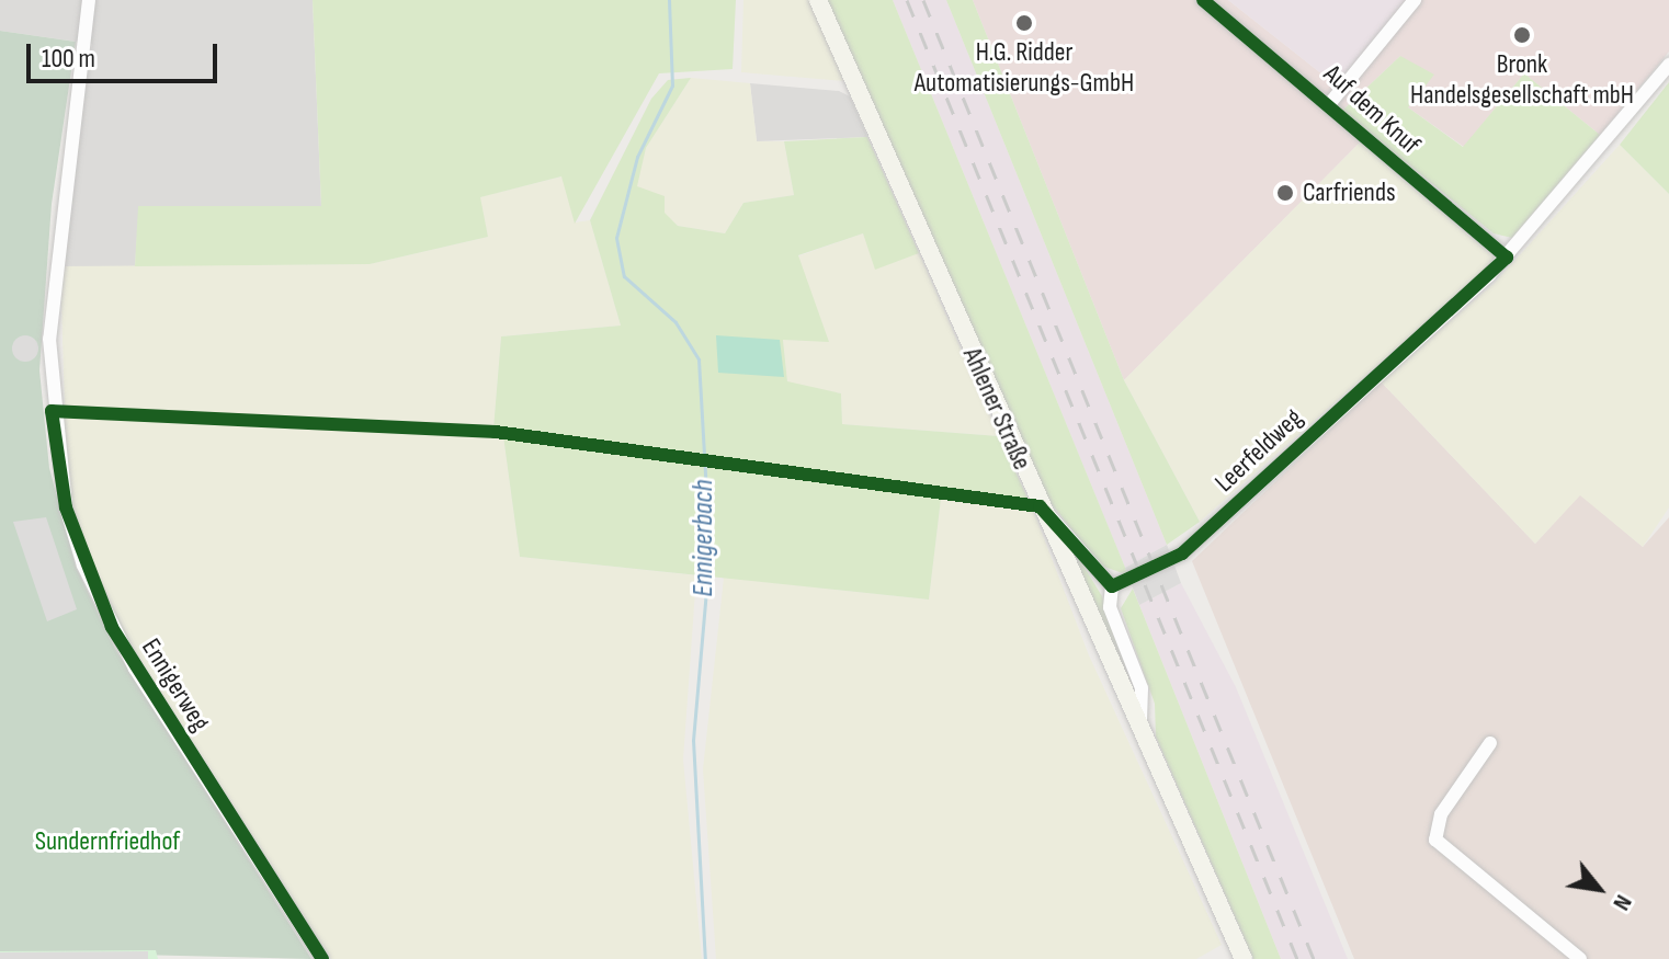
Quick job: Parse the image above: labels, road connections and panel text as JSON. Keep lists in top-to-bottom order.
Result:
{
  "streets": {
    "main road": ["Ahlener Straße"],
    "street": ["Auf dem Knuf", "Leerfeldweg", "Ennigerweg"]
  },
  "crossings": [
    ["Auf dem Knuf", "Leerfeldweg"]
  ],
  "water": ["Ennigerbach"],
  "parks": ["Sundernfriedhof"],
  "places": ["H.G. Ridder Automatisierungs-GmbH", "Bronk Handelsgesellschaft mbH", "Carfriends"],
  "scale_bar": "100 m",
  "north": "bottom right"
}
